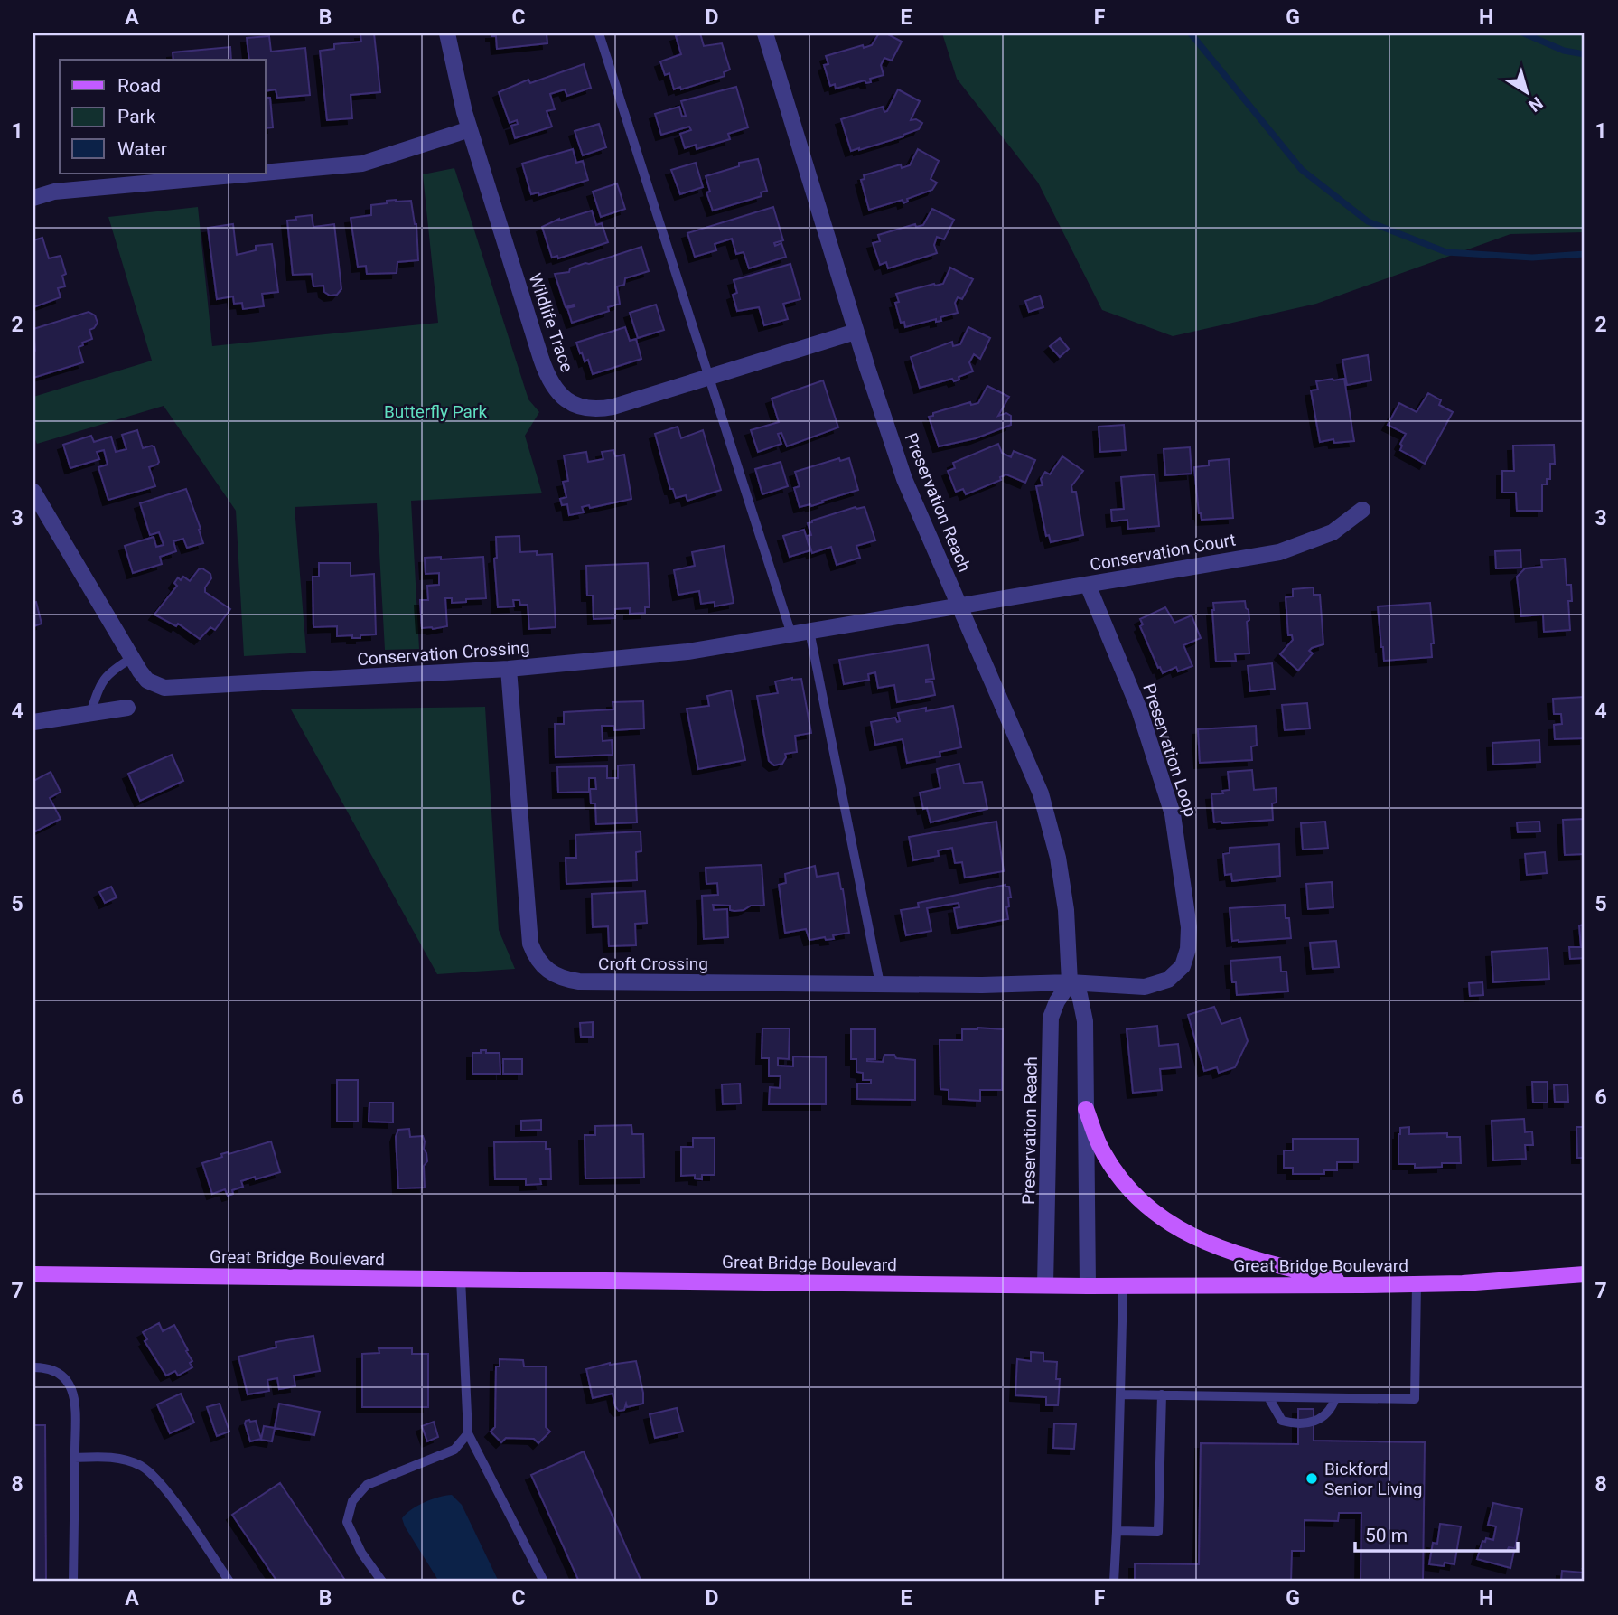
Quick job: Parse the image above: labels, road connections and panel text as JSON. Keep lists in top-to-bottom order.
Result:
{
  "streets": {
    "main road": ["Great Bridge Boulevard"],
    "street": [
      "Wildlife Trace",
      "Preservation Reach",
      "Conservation Court",
      "Conservation Crossing",
      "Preservation Loop",
      "Croft Crossing"
    ]
  },
  "crossings": [
    ["Wildlife Trace", "Preservation Reach"],
    ["Preservation Reach", "Conservation Court"],
    ["Preservation Reach", "Conservation Crossing"],
    ["Preservation Reach", "Preservation Loop"],
    ["Preservation Reach", "Croft Crossing"],
    ["Preservation Reach", "Great Bridge Boulevard"],
    ["Conservation Court", "Conservation Crossing"],
    ["Conservation Court", "Preservation Loop"],
    ["Conservation Crossing", "Croft Crossing"],
    ["Preservation Loop", "Croft Crossing"]
  ],
  "parks": ["Butterfly Park"],
  "places": ["Bickford Senior Living"],
  "legend": ["Road", "Park", "Water"],
  "scale_bar": "50 m",
  "north": "bottom right",
  "grid": {
    "columns": [
      "A",
      "B",
      "C",
      "D",
      "E",
      "F",
      "G",
      "H"
    ],
    "rows": [
      "1",
      "2",
      "3",
      "4",
      "5",
      "6",
      "7",
      "8"
    ]
  }
}
